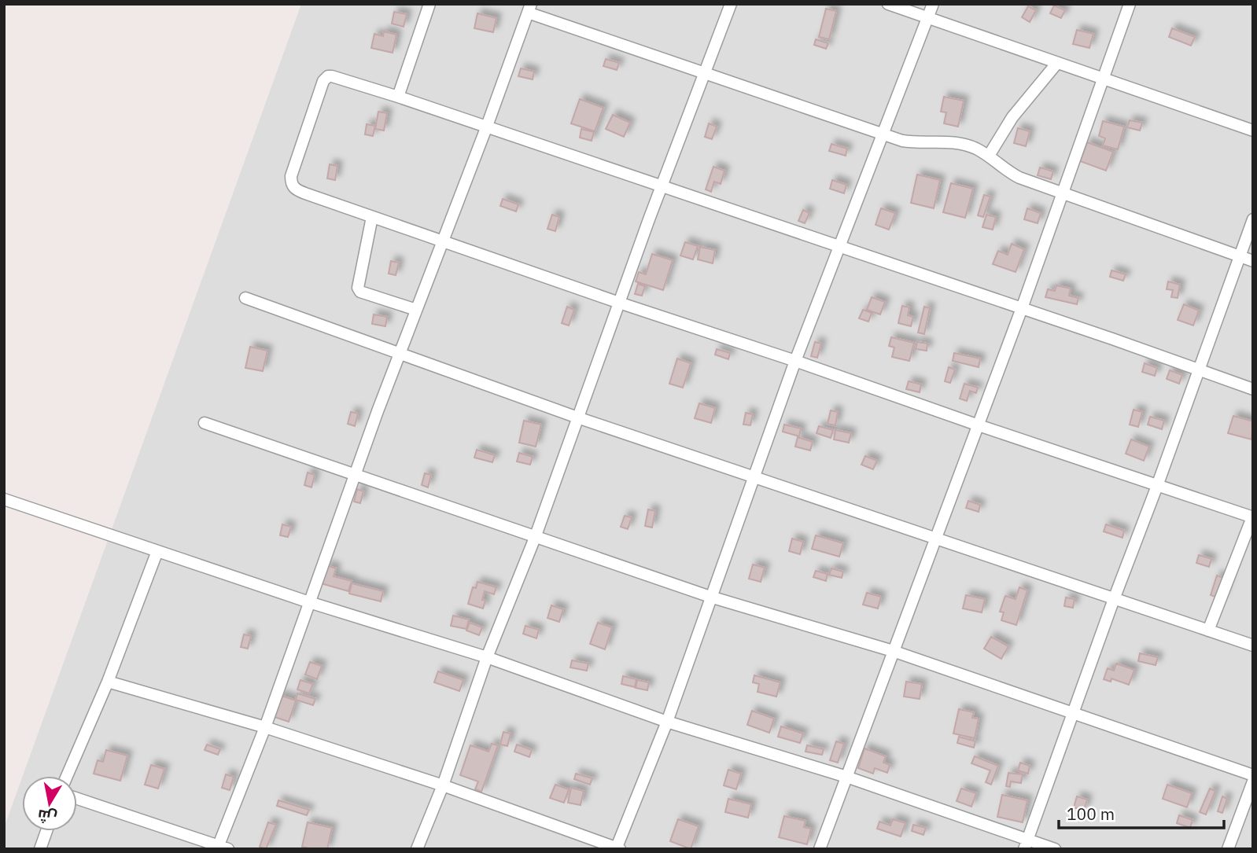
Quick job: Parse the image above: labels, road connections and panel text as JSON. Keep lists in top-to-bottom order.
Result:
{
  "scale_bar": "100 m",
  "north": "bottom"
}
